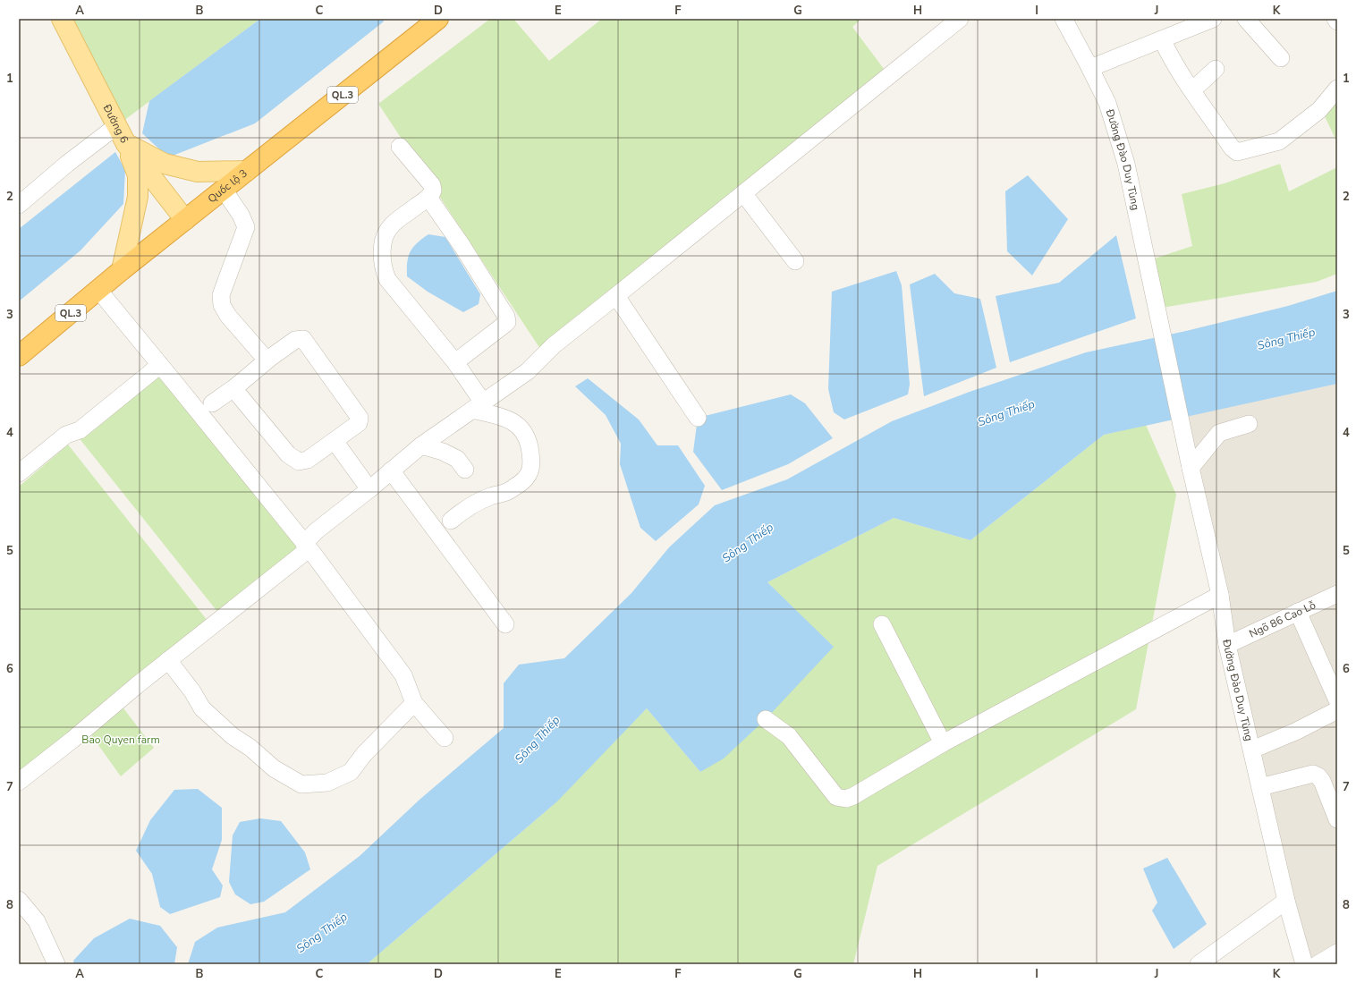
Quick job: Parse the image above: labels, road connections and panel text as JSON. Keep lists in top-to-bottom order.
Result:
{
  "streets": {
    "highway": ["QL.3", "Quốc lộ 3"],
    "main road": ["Đường 6"],
    "street": ["Đường Đào Duy Tùng", "Ngõ 86 Cao Lỗ"]
  },
  "crossings": [
    ["Đường 6", "Quốc lộ 3"],
    ["Đường Đào Duy Tùng", "Ngõ 86 Cao Lỗ"]
  ],
  "water": ["Sông Thiếp"],
  "parks": ["Bao Quyen farm"],
  "grid": {
    "columns": [
      "A",
      "B",
      "C",
      "D",
      "E",
      "F",
      "G",
      "H",
      "I",
      "J",
      "K"
    ],
    "rows": [
      "1",
      "2",
      "3",
      "4",
      "5",
      "6",
      "7",
      "8"
    ]
  }
}
